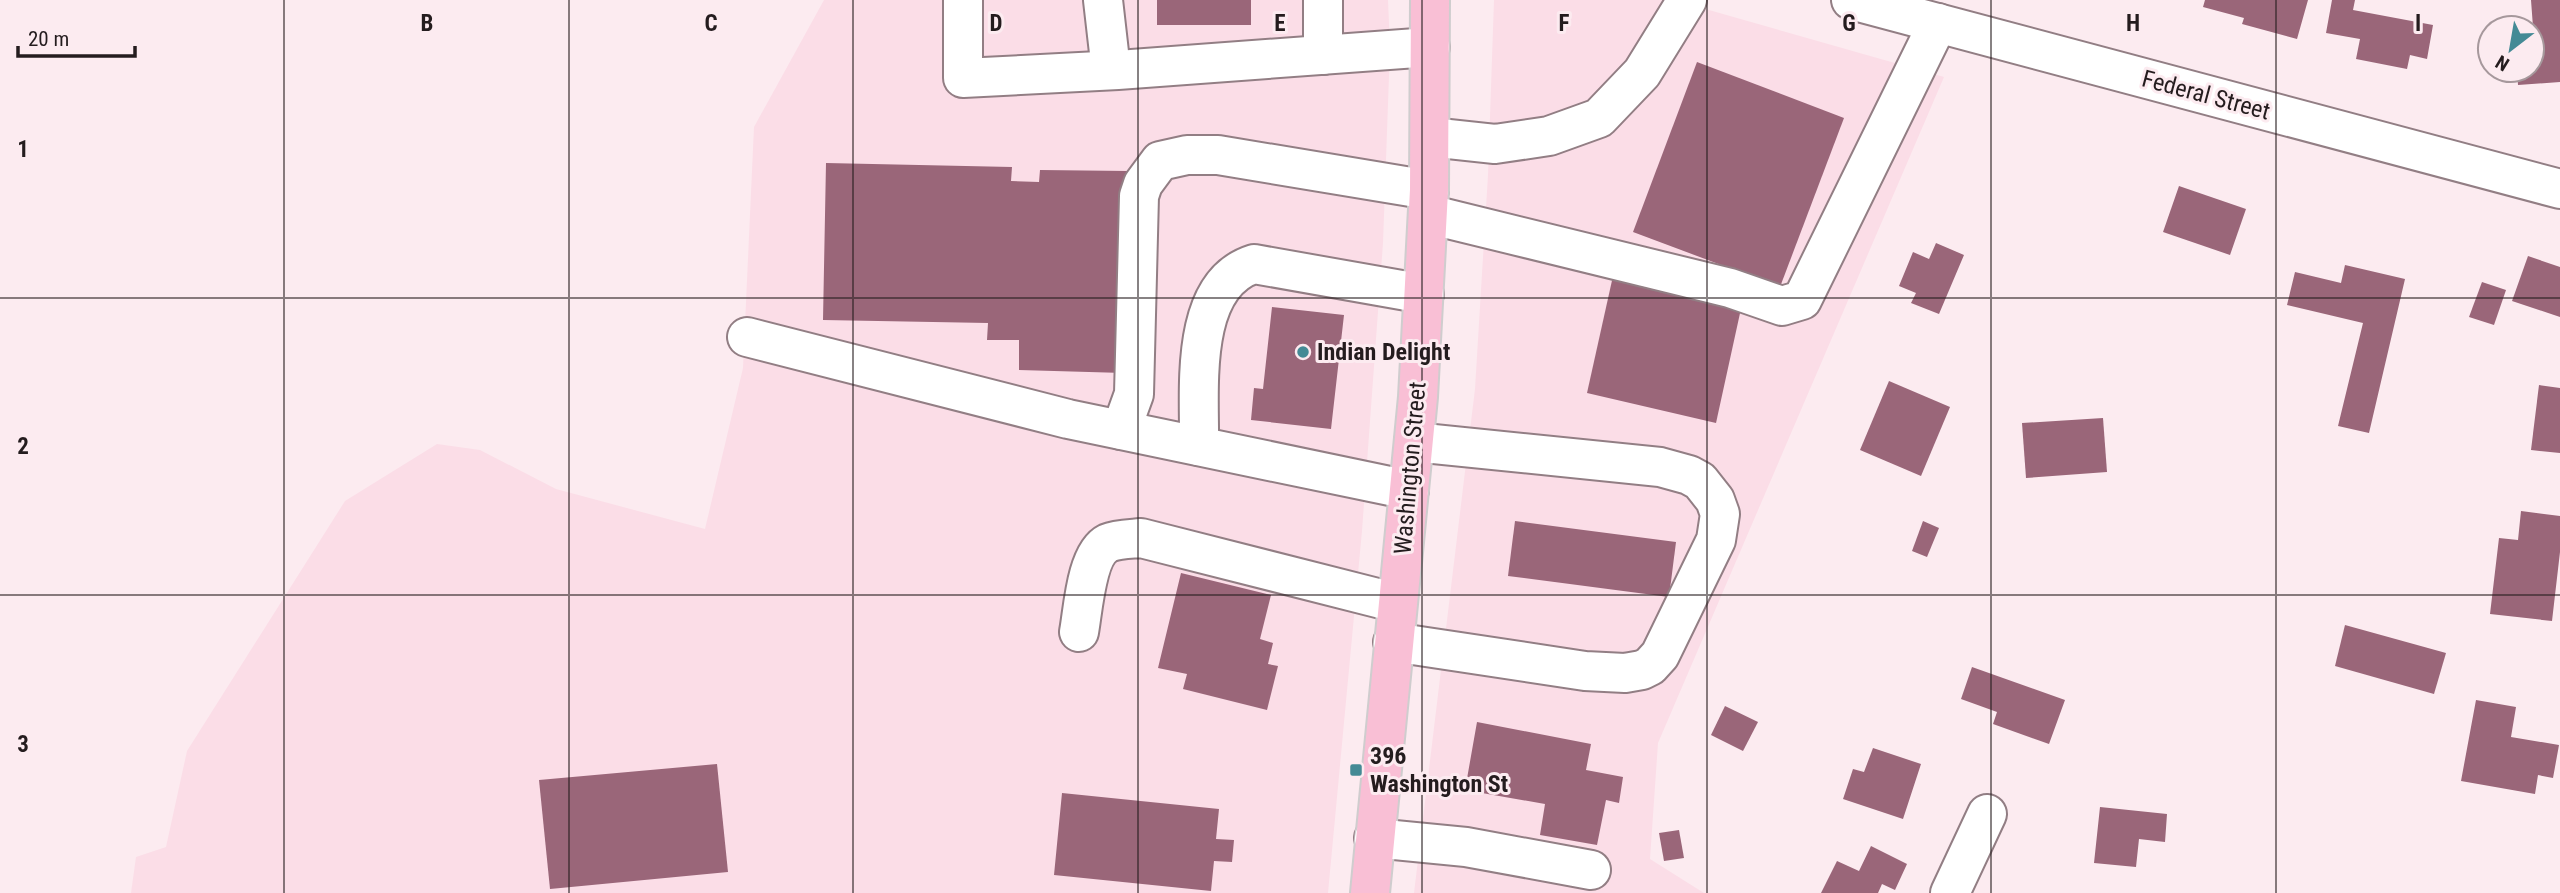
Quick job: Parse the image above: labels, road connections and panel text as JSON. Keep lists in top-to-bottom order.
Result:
{
  "streets": {
    "main road": ["Washington Street"],
    "street": ["Federal Street"]
  },
  "places": {
    "other": ["Indian Delight"],
    "transit": ["396 Washington St"]
  },
  "scale_bar": "20 m",
  "north": "bottom left",
  "grid": {
    "columns": [
      "B",
      "C",
      "D",
      "E",
      "F",
      "G",
      "H",
      "I"
    ],
    "rows": ["1", "2", "3"]
  }
}
